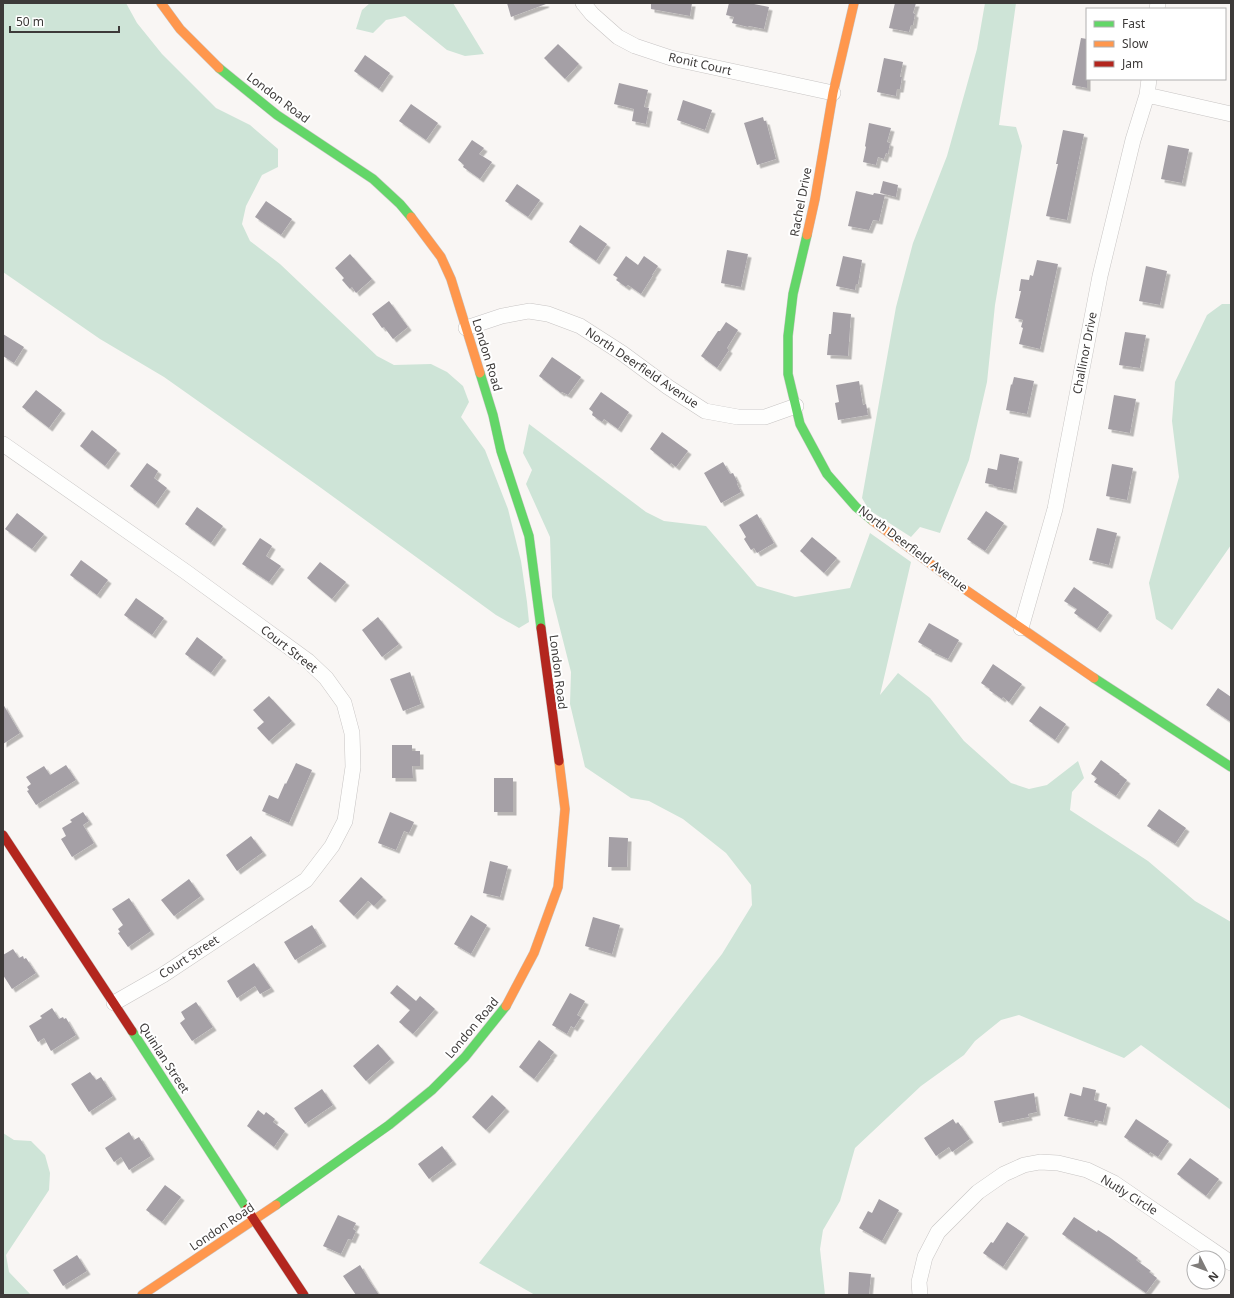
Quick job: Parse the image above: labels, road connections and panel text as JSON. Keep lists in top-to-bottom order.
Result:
{
  "streets": {
    "street": [
      "Ronit Court",
      "London Road",
      "Rachel Drive",
      "Challinor Drive",
      "North Deerfield Avenue",
      "Court Street",
      "Quinlan Street",
      "Nutly Circle"
    ]
  },
  "crossings": [
    ["Ronit Court", "Rachel Drive"],
    ["London Road", "North Deerfield Avenue"],
    ["London Road", "Quinlan Street"],
    ["Rachel Drive", "North Deerfield Avenue"],
    ["Challinor Drive", "North Deerfield Avenue"],
    ["Court Street", "Quinlan Street"]
  ],
  "legend": ["Fast", "Slow", "Jam"],
  "scale_bar": "50 m",
  "north": "bottom right"
}
